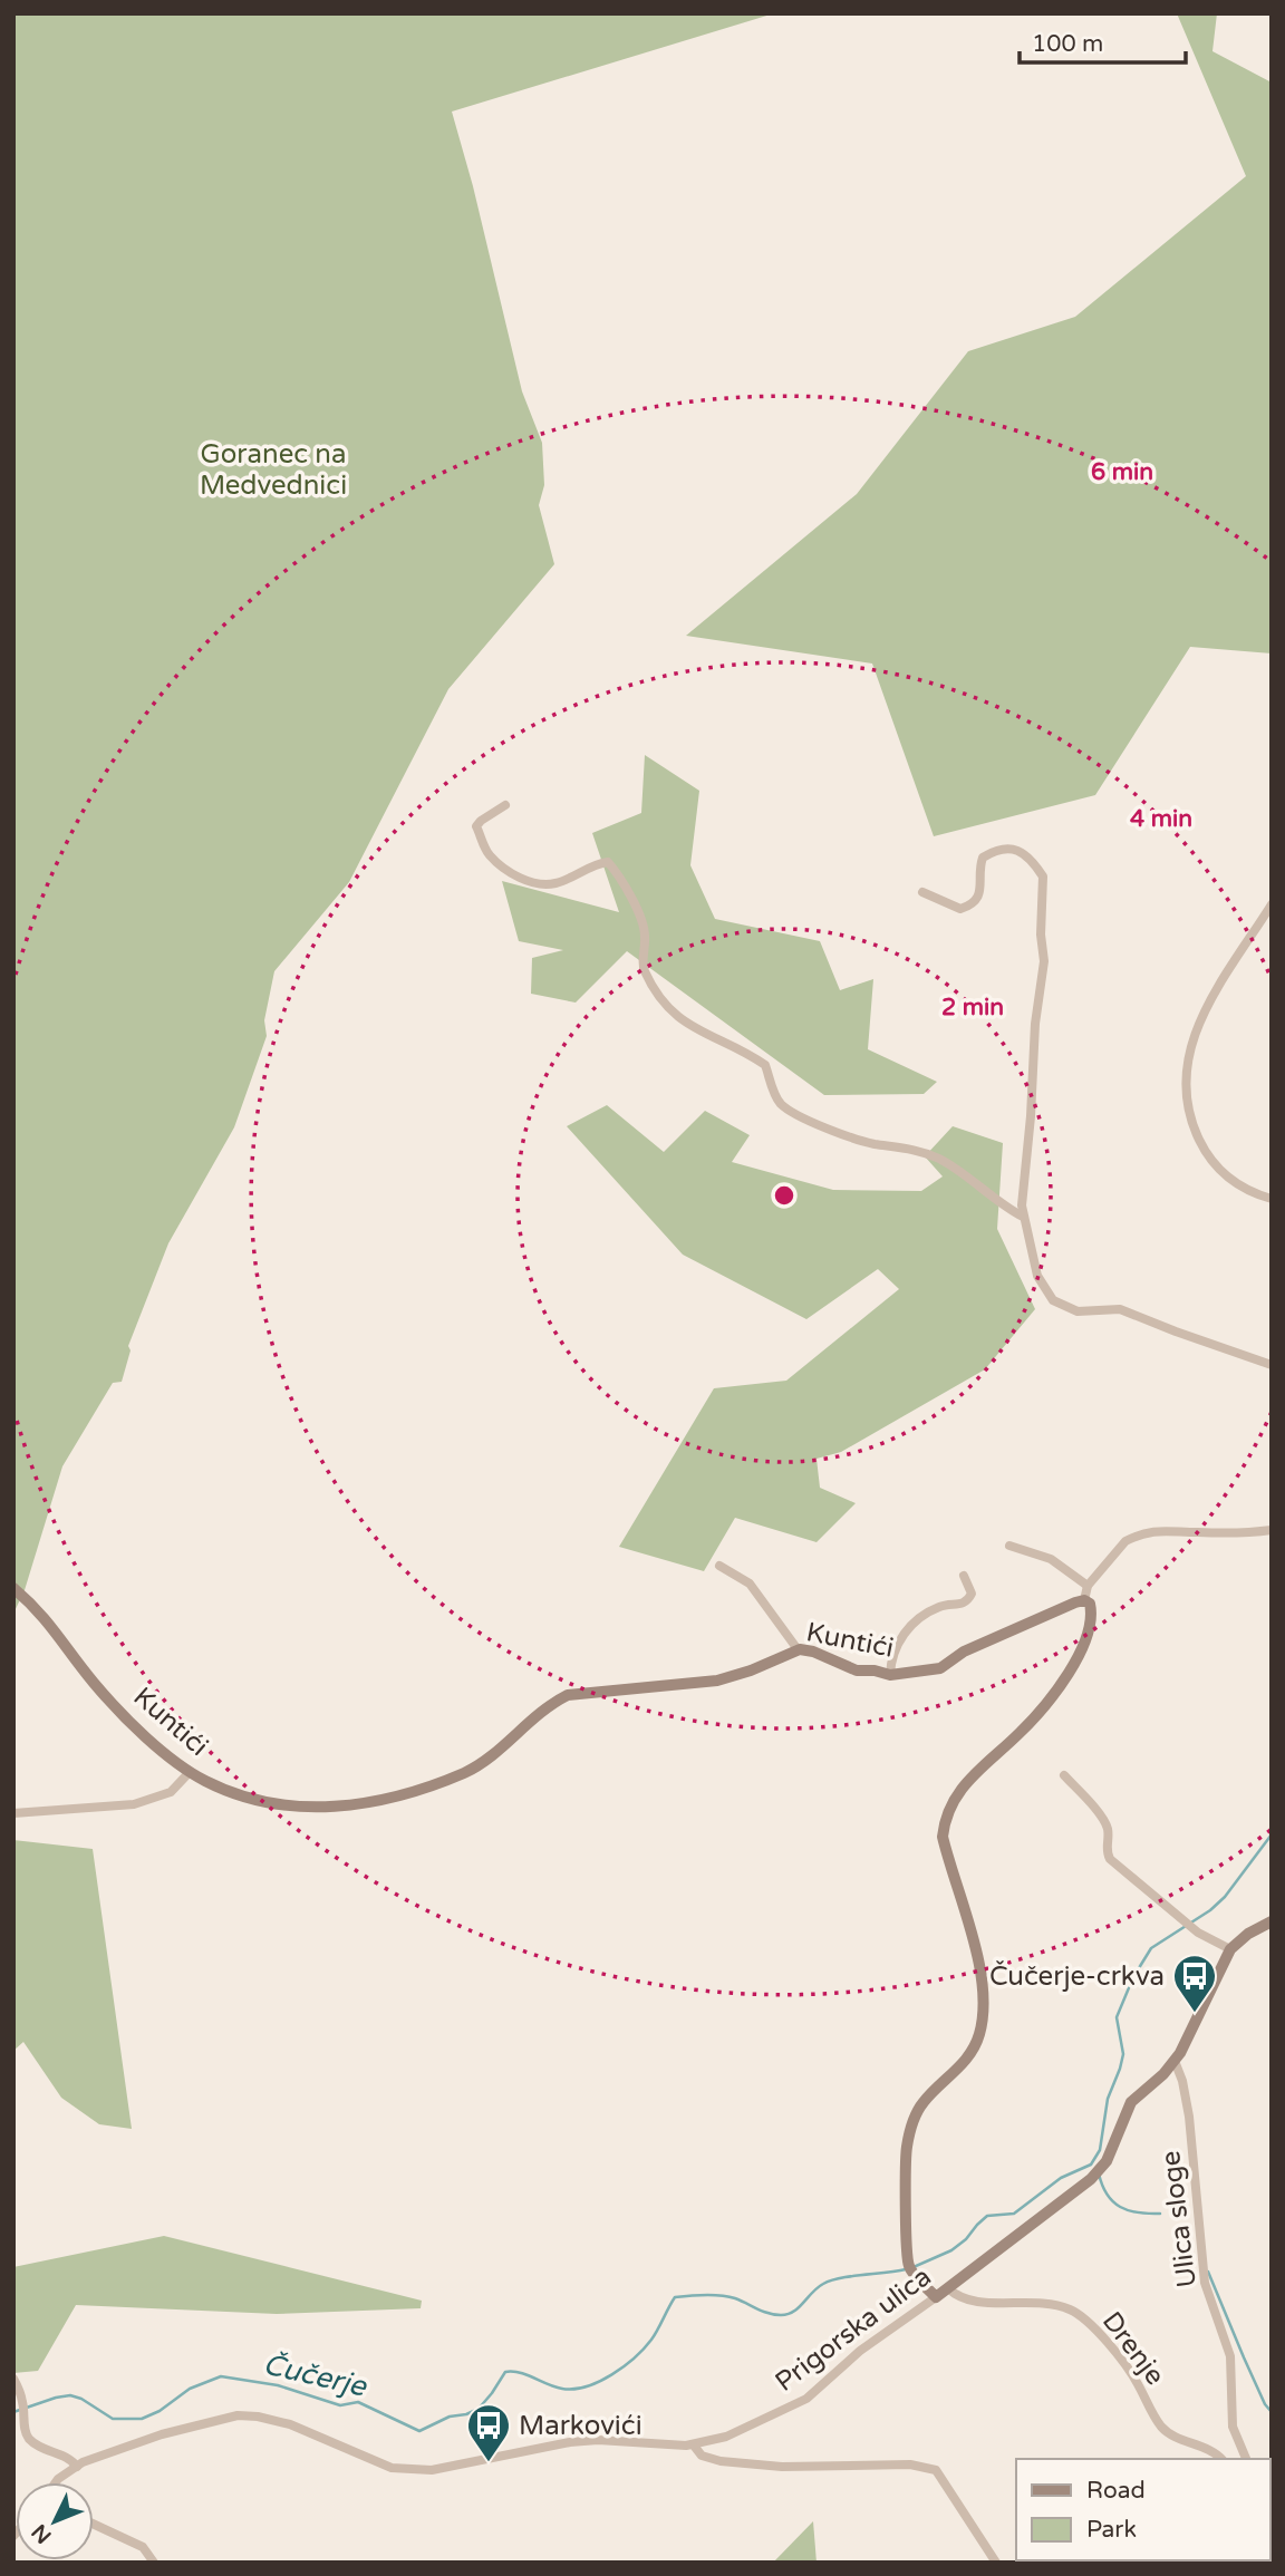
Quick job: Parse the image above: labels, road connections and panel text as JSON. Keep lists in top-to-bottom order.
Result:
{
  "streets": {
    "street": [
      "Kuntići",
      "Ulica sloge",
      "Prigorska ulica",
      "Drenje"
    ]
  },
  "crossings": [
    ["Ulica sloge", "Prigorska ulica"],
    ["Prigorska ulica", "Drenje"]
  ],
  "water": ["Čučerje"],
  "parks": ["Goranec na Medvednici"],
  "places": {
    "bus stop": ["Čučerje-crkva", "Markovići"]
  },
  "legend": ["Road", "Park"],
  "scale_bar": "100 m",
  "north": "bottom left",
  "rings": ["6 min", "4 min", "2 min"]
}
